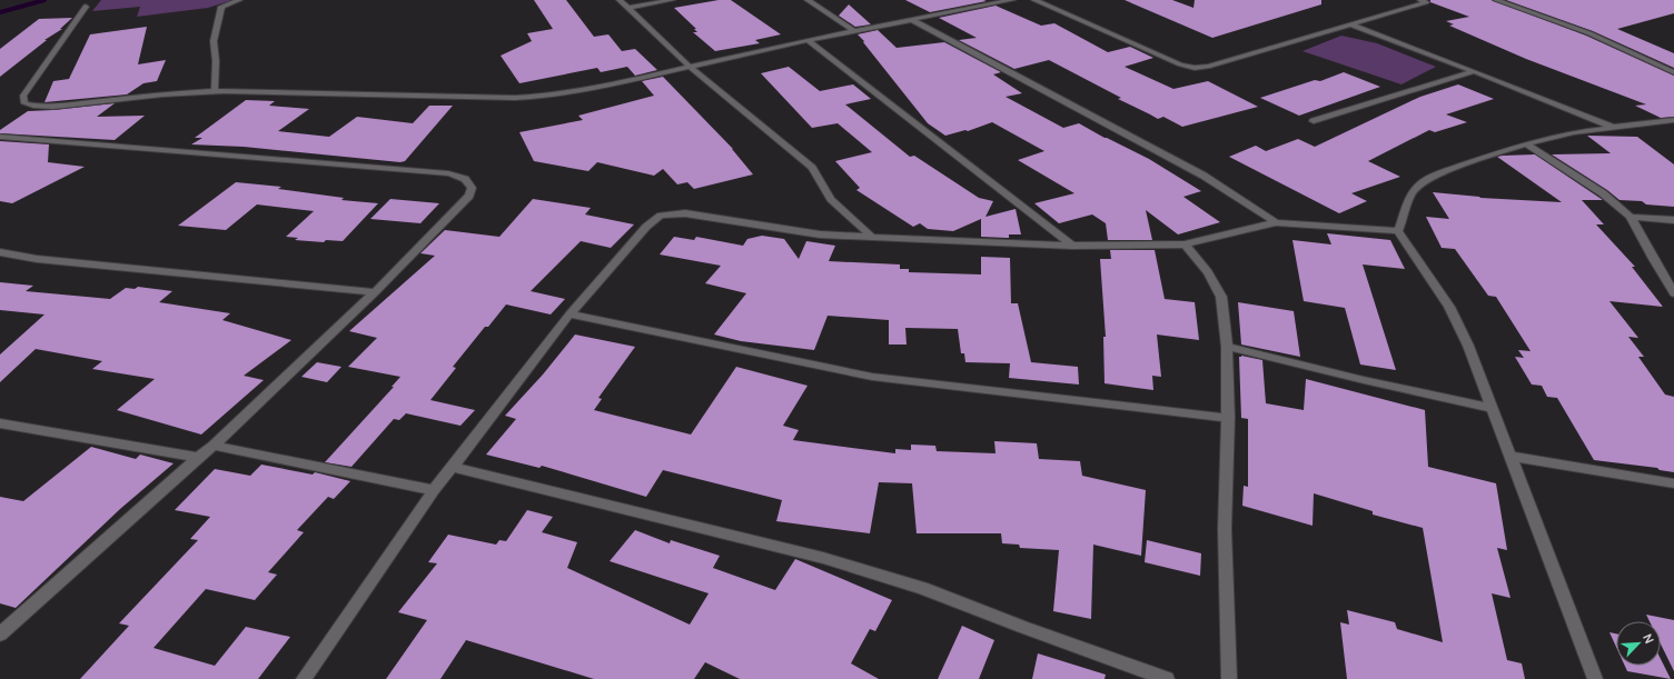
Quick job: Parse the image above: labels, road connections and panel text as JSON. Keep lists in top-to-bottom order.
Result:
{
  "north": "top right"
}
